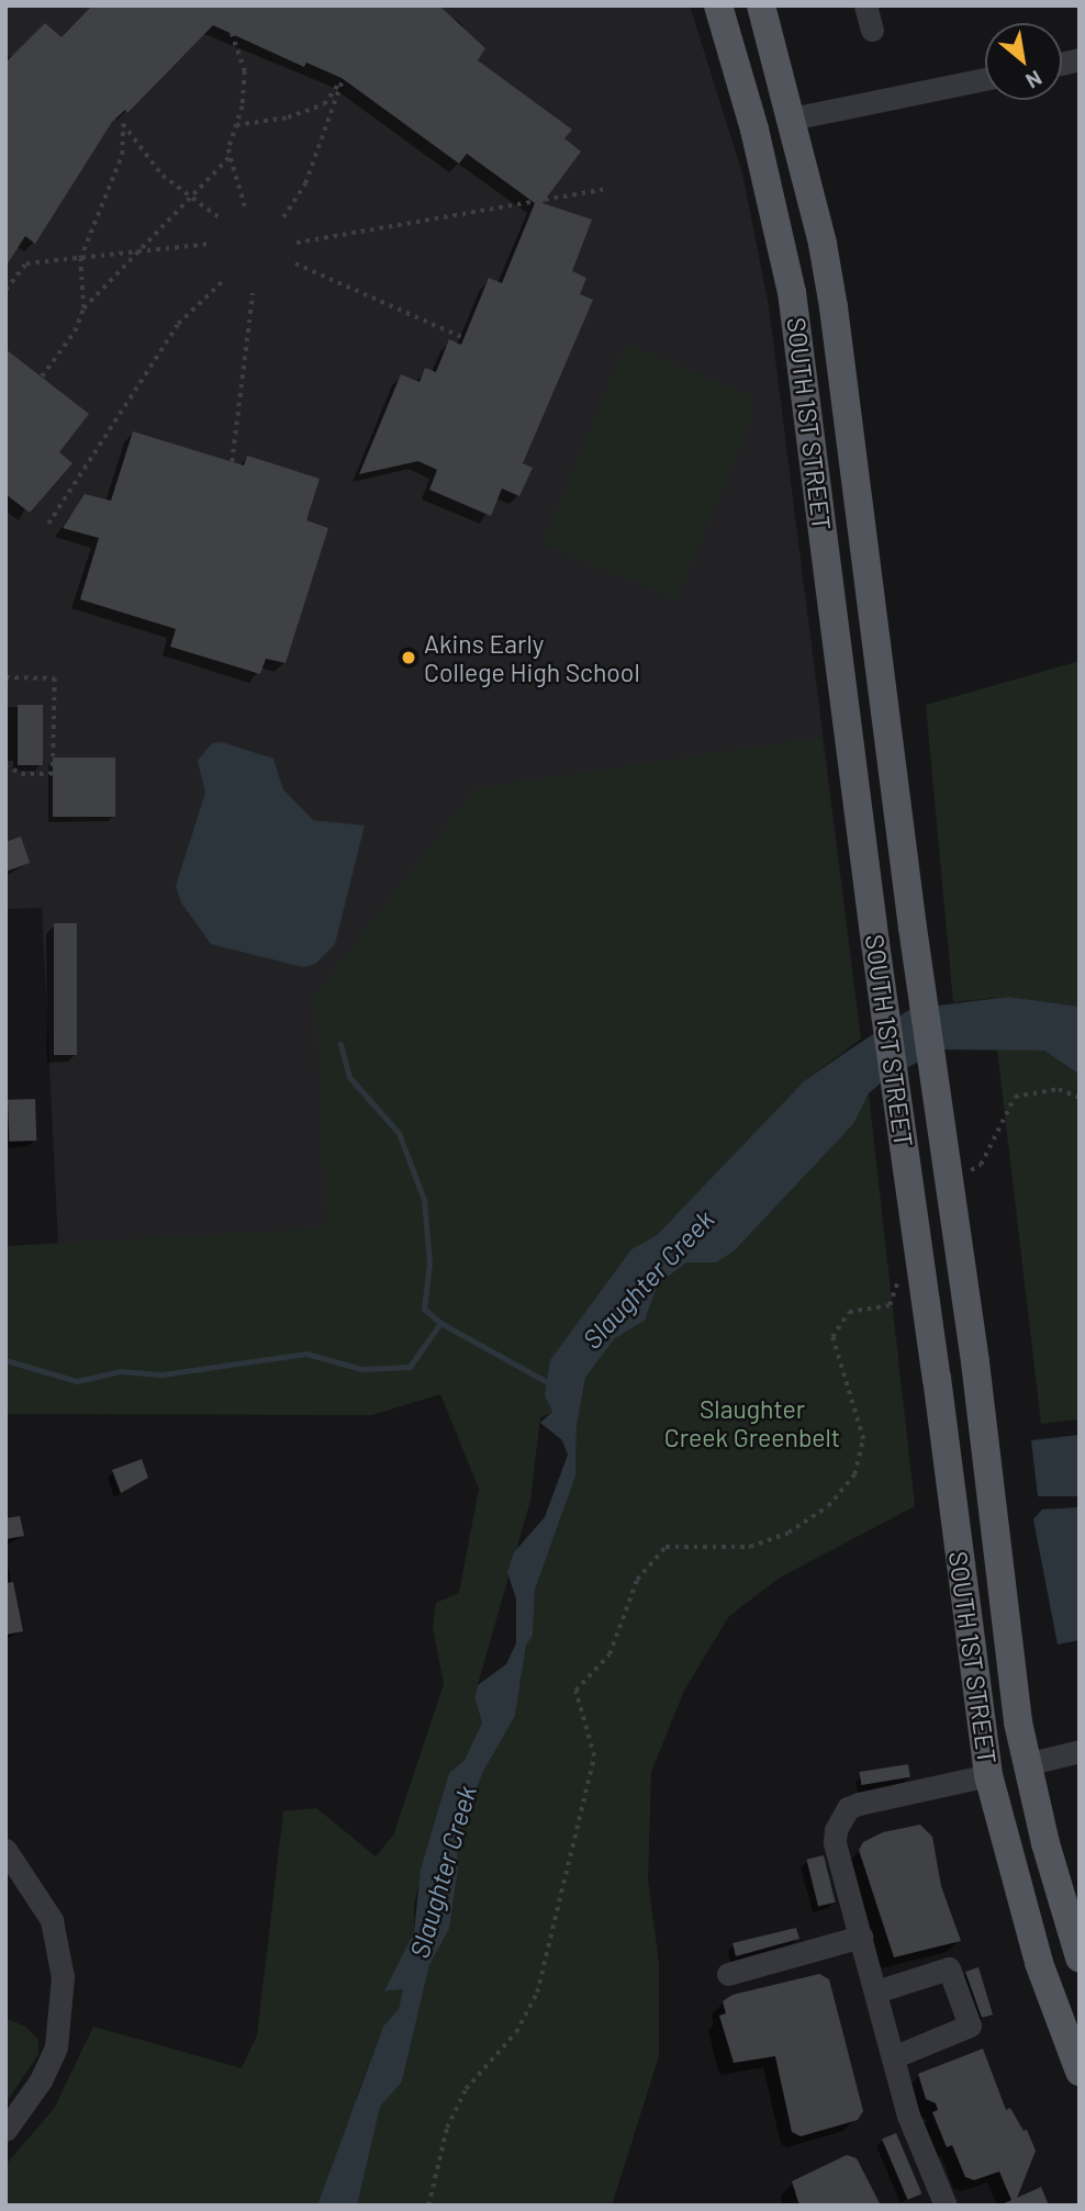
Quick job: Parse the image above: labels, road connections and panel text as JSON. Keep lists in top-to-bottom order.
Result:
{
  "streets": {
    "main road": ["SOUTH 1ST STREET"]
  },
  "water": ["Slaughter Creek"],
  "parks": ["Slaughter Creek Greenbelt"],
  "places": ["Akins Early College High School"],
  "north": "bottom right"
}
